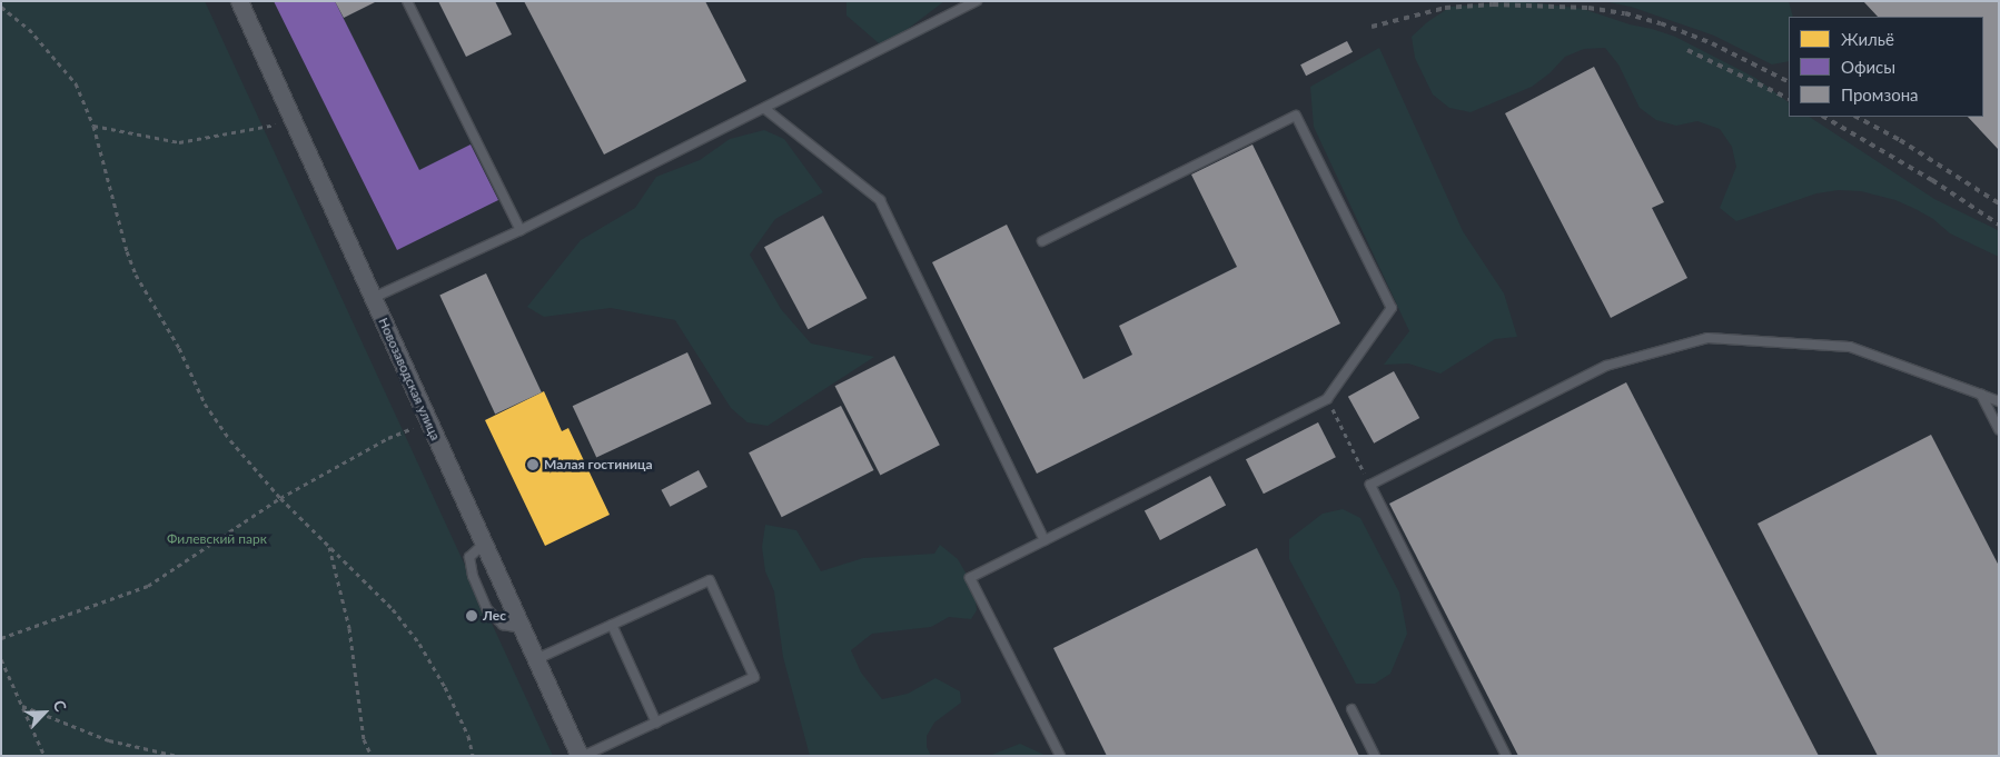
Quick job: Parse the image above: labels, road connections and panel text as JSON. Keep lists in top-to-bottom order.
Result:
{
  "streets": {
    "street": ["Новозаводская улица"]
  },
  "parks": ["Филевский парк"],
  "places": ["Малая гостиница", "Лес"],
  "legend": ["Жильё", "Офисы", "Промзона"],
  "north": "top right"
}
